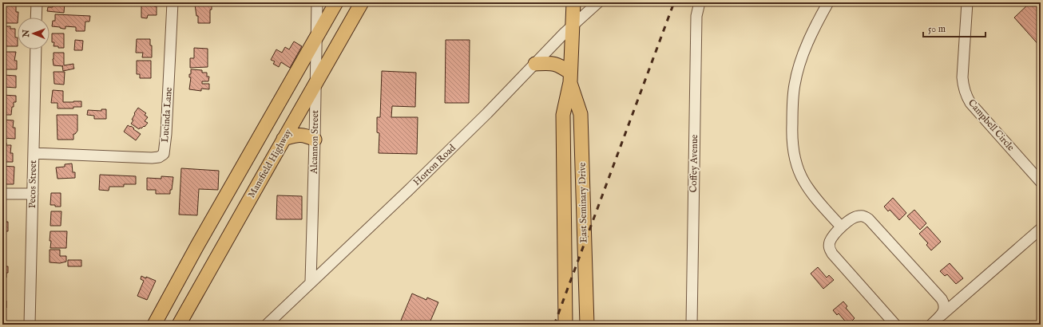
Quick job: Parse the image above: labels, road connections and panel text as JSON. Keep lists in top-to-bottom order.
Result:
{
  "streets": {
    "main road": ["Mansfield Highway", "East Seminary Drive"],
    "street": [
      "Lucinda Lane",
      "Campbell Circle",
      "Alcannon Street",
      "Coffey Avenue",
      "Horton Road",
      "Pecos Street"
    ]
  },
  "crossings": [
    ["Lucinda Lane", "Pecos Street"],
    ["Alcannon Street", "Mansfield Highway"],
    ["Alcannon Street", "Horton Road"],
    ["Horton Road", "East Seminary Drive"]
  ],
  "scale_bar": "50 m",
  "north": "left"
}
